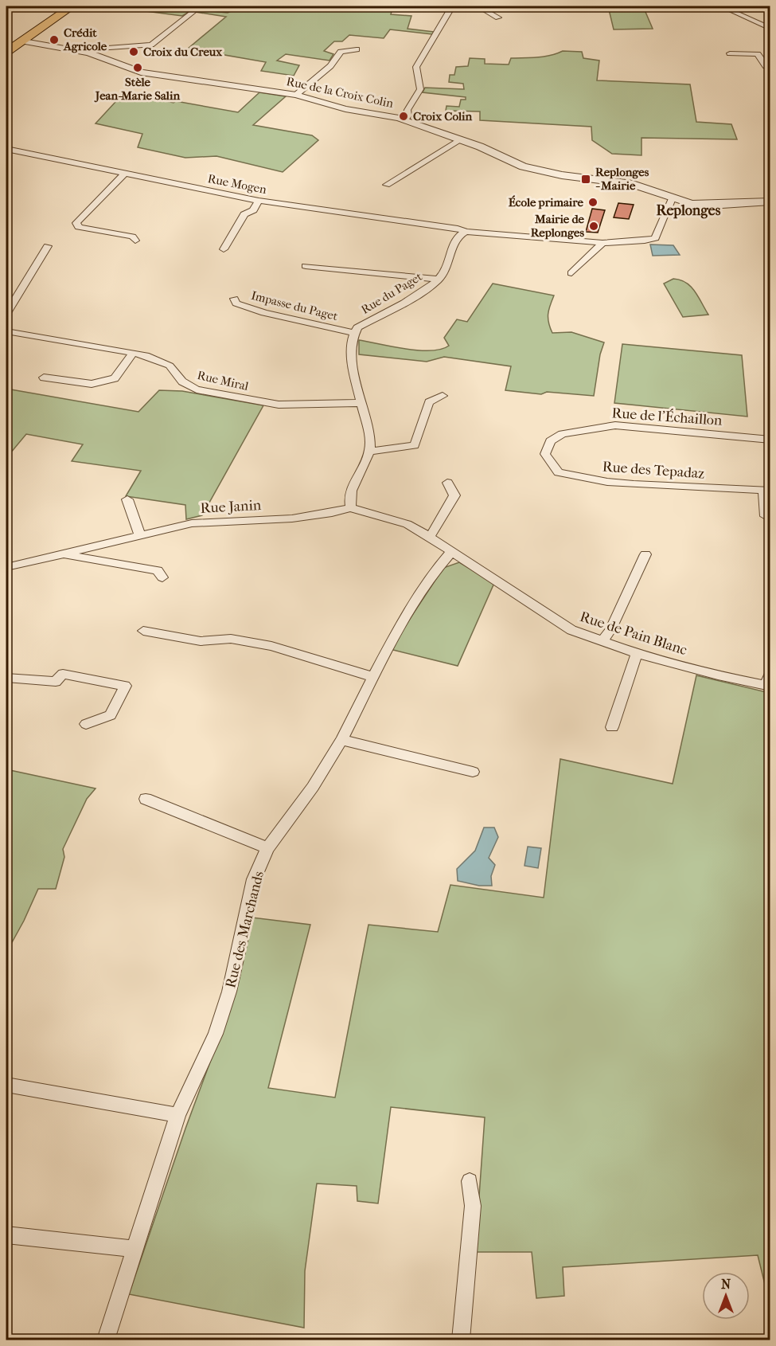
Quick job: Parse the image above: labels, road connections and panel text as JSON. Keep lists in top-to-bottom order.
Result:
{
  "streets": {
    "street": [
      "Rue de la Croix Colin",
      "Rue Mogen",
      "Rue du Paget",
      "Impasse du Paget",
      "Rue Miral",
      "Rue de l'Échaillon",
      "Rue des Tepadaz",
      "Rue Janin",
      "Rue de Pain Blanc",
      "Rue des Marchands"
    ]
  },
  "crossings": [
    ["Rue Mogen", "Rue du Paget"],
    ["Rue du Paget", "Impasse du Paget"],
    ["Rue du Paget", "Rue Miral"],
    ["Rue de l'Échaillon", "Rue des Tepadaz"],
    ["Rue de Pain Blanc", "Rue des Marchands"]
  ],
  "districts": ["Replonges"],
  "places": {
    "other": [
      "Crédit Agricole",
      "Croix du Creux",
      "Stèle Jean-Marie Salin",
      "Croix Colin",
      "École primaire",
      "Mairie de Replonges"
    ],
    "transit": ["Replonges - Mairie"]
  },
  "north": "top"
}
